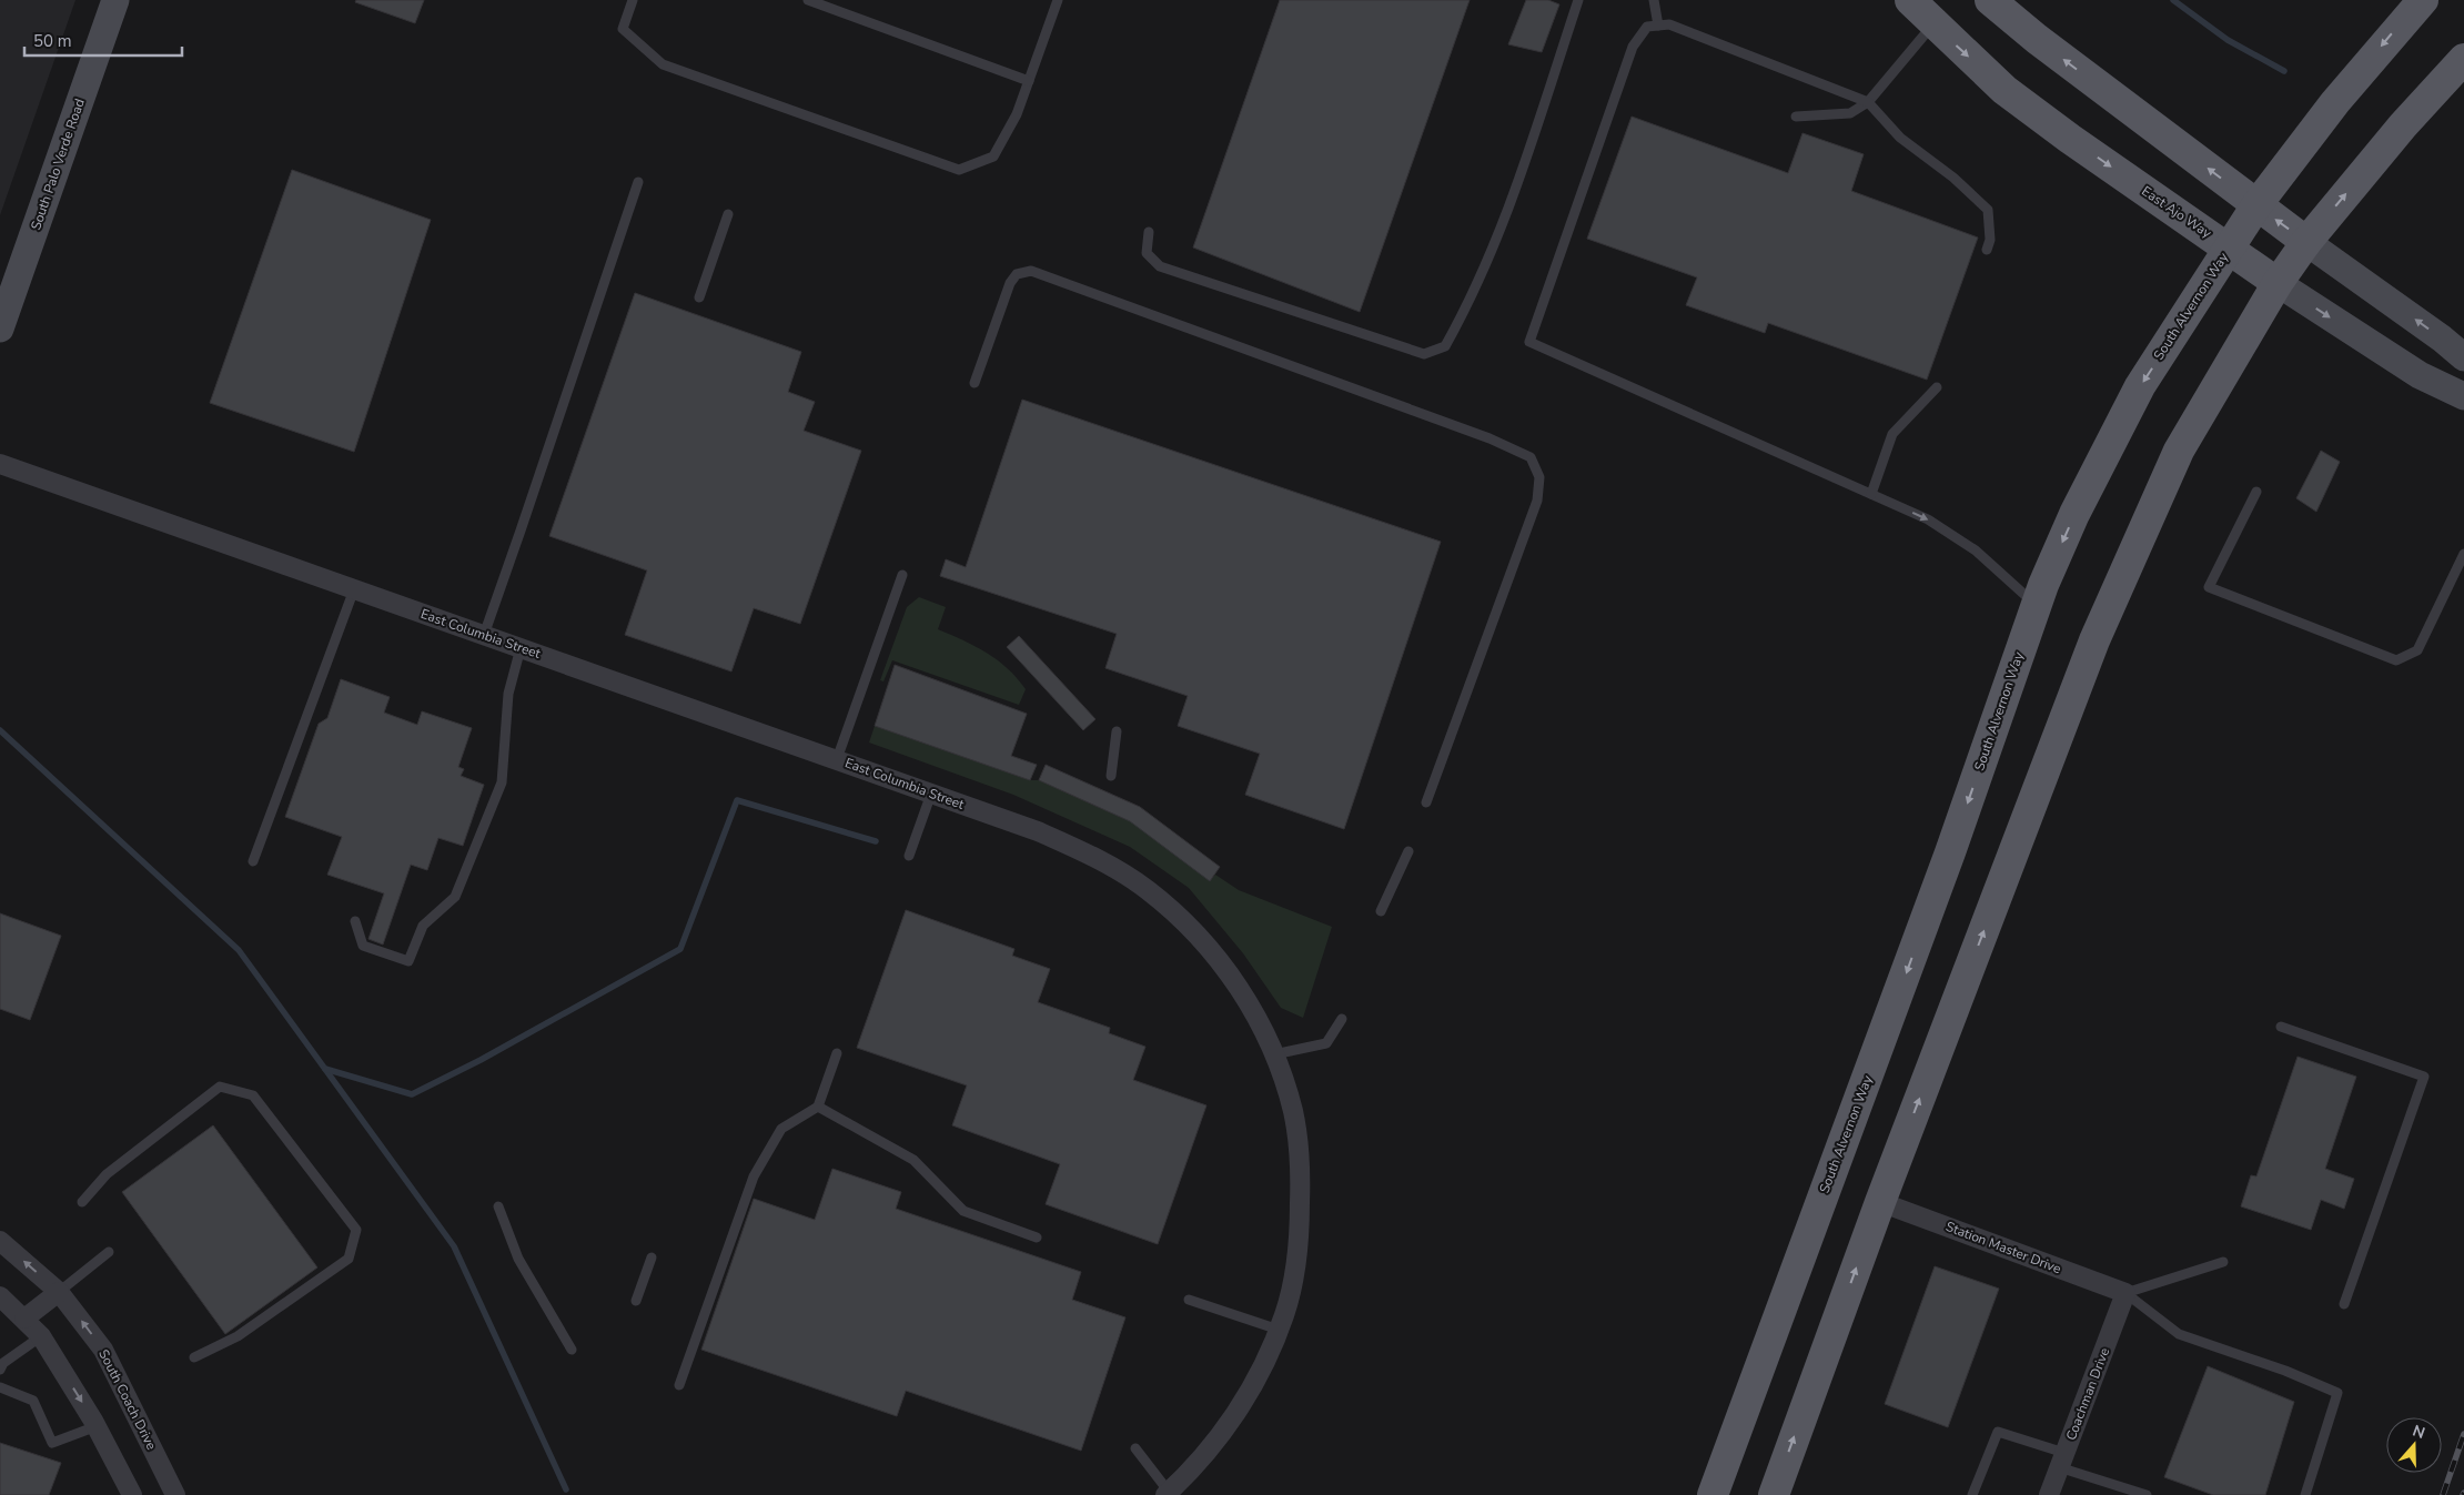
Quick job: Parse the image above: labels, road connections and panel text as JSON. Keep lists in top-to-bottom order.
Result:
{
  "streets": {
    "main road": ["East Ajo Way", "South Alvernon Way"],
    "street": [
      "South Palo Verde Road",
      "East Columbia Street",
      "Station Master Drive",
      "Coachman Drive",
      "South Coach Drive"
    ]
  },
  "crossings": [
    ["East Ajo Way", "South Alvernon Way"],
    ["Station Master Drive", "Coachman Drive"]
  ],
  "scale_bar": "50 m",
  "north": "top"
}
